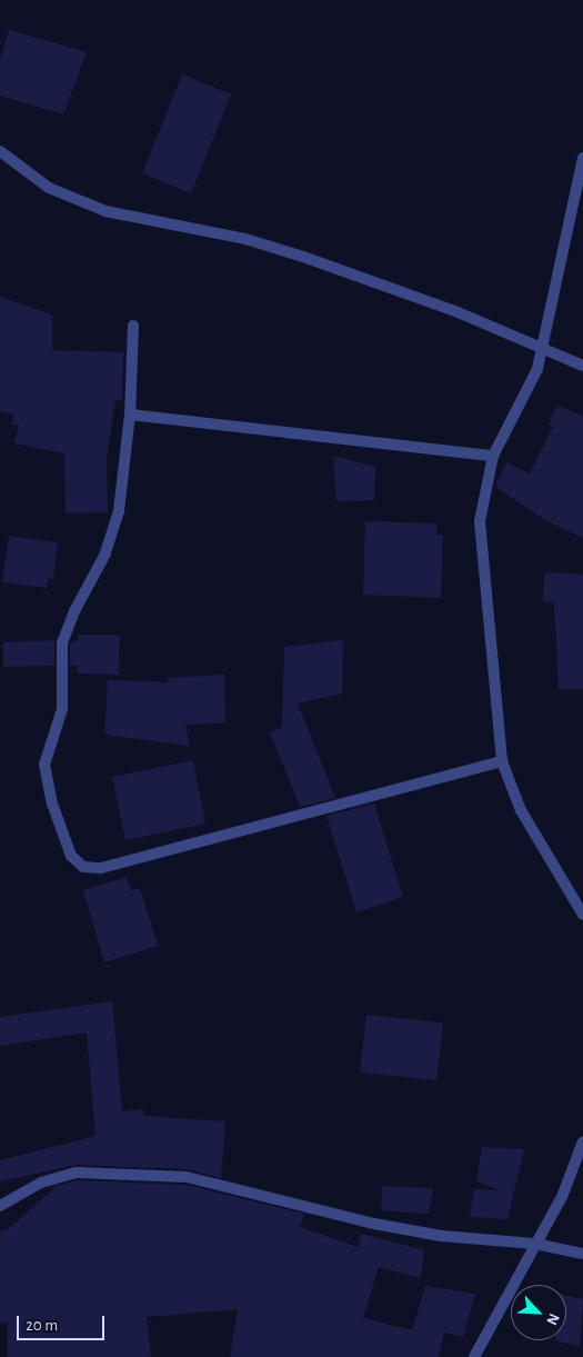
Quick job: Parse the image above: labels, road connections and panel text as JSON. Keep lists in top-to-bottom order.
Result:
{
  "scale_bar": "20 m",
  "north": "bottom right"
}
